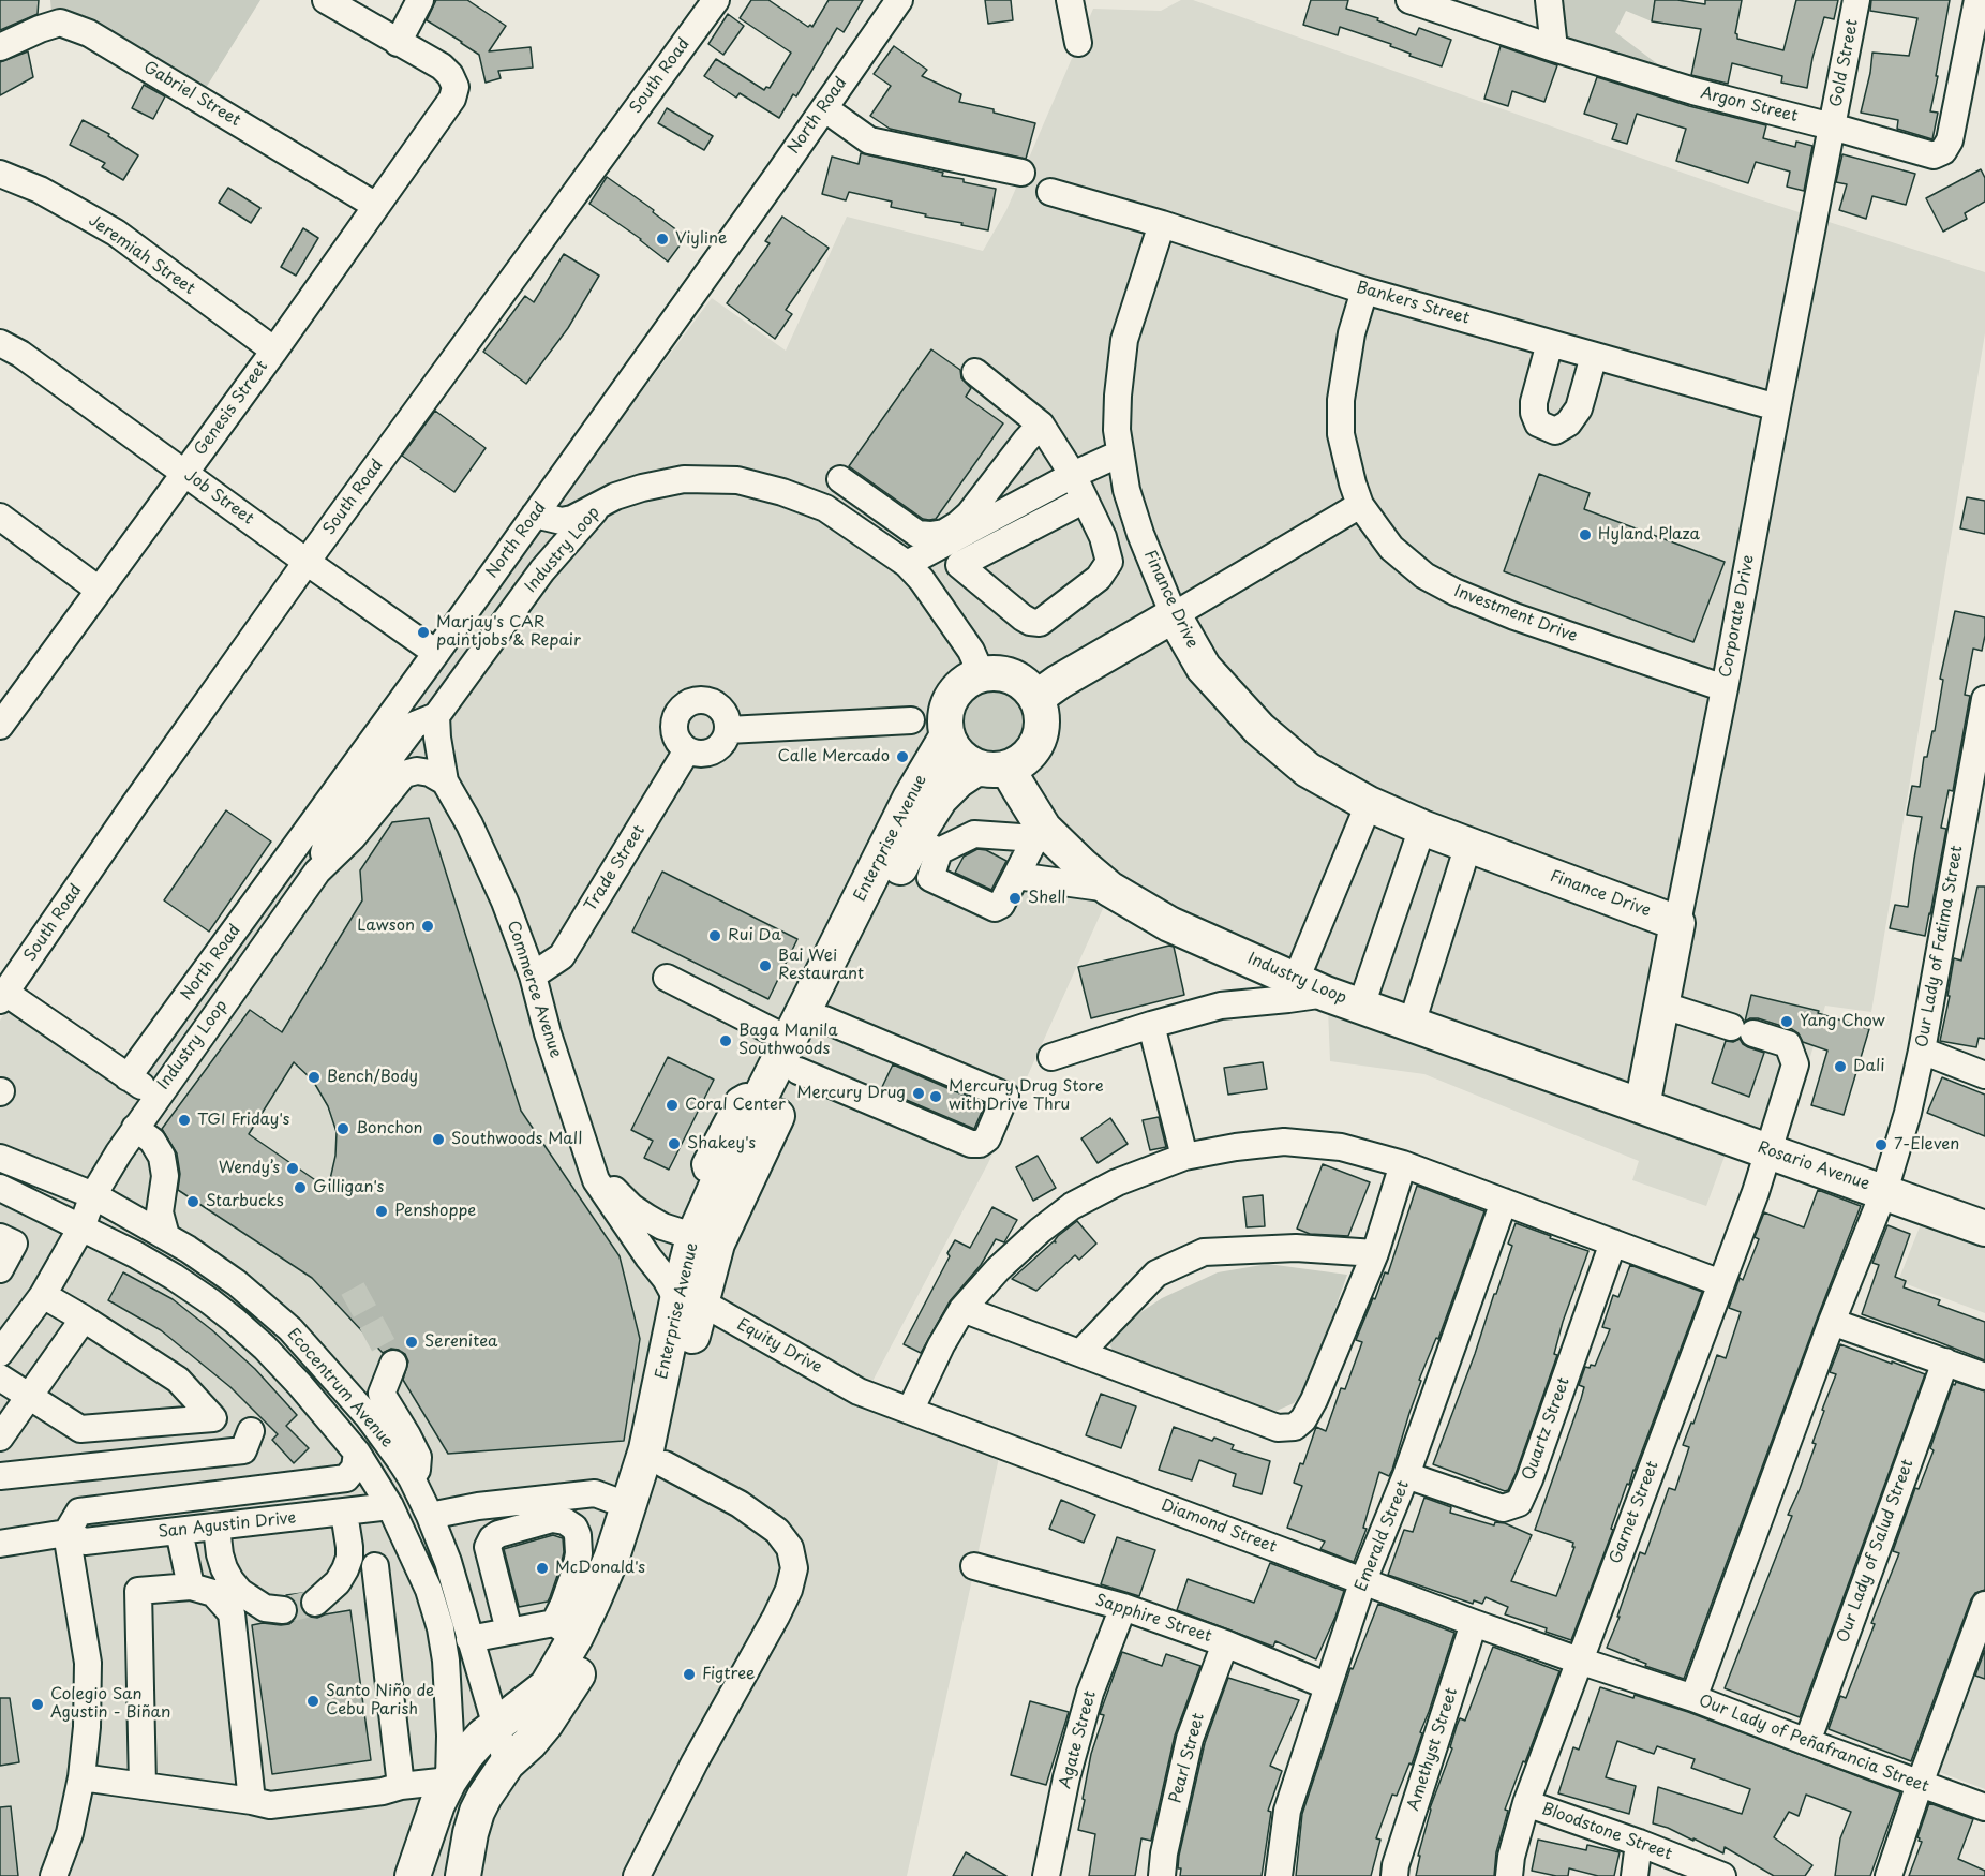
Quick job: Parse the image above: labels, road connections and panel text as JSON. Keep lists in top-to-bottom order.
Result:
{
  "streets": {
    "main road": [
      "Industry Loop",
      "Finance Drive",
      "Corporate Drive",
      "Enterprise Avenue",
      "Rosario Avenue"
    ],
    "street": [
      "Gold Street",
      "South Road",
      "Gabriel Street",
      "Argon Street",
      "North Road",
      "Jeremiah Street",
      "Bankers Street",
      "Genesis Street",
      "Job Street",
      "Investment Drive",
      "Trade Street",
      "Our Lady of Fatima Street",
      "Commerce Avenue",
      "Equity Drive",
      "Ecocentrum Avenue",
      "Quartz Street",
      "Garnet Street",
      "San Agustin Drive",
      "Diamond Street",
      "Emerald Street",
      "Our Lady of Salud Street",
      "Sapphire Street",
      "Agate Street",
      "Our Lady of Peñafrancia Street",
      "Amethyst Street",
      "Pearl Street",
      "Bloodstone Street"
    ]
  },
  "crossings": [
    ["Gold Street", "Argon Street"],
    ["Gold Street", "Corporate Drive"],
    ["South Road", "Job Street"],
    ["Gabriel Street", "Genesis Street"],
    ["Argon Street", "Corporate Drive"],
    ["North Road", "Job Street"],
    ["Jeremiah Street", "Genesis Street"],
    ["Bankers Street", "Finance Drive"],
    ["Bankers Street", "Investment Drive"],
    ["Bankers Street", "Corporate Drive"],
    ["Genesis Street", "Job Street"],
    ["Industry Loop", "Corporate Drive"],
    ["Industry Loop", "Enterprise Avenue"],
    ["Industry Loop", "Commerce Avenue"],
    ["Industry Loop", "Rosario Avenue"],
    ["Industry Loop", "Ecocentrum Avenue"],
    ["Finance Drive", "Corporate Drive"],
    ["Investment Drive", "Corporate Drive"],
    ["Corporate Drive", "Rosario Avenue"],
    ["Corporate Drive", "Garnet Street"],
    ["Enterprise Avenue", "Commerce Avenue"],
    ["Enterprise Avenue", "Equity Drive"],
    ["Enterprise Avenue", "Ecocentrum Avenue"],
    ["Trade Street", "Commerce Avenue"],
    ["Our Lady of Fatima Street", "Rosario Avenue"],
    ["Our Lady of Fatima Street", "Our Lady of Peñafrancia Street"],
    ["Commerce Avenue", "Equity Drive"],
    ["Rosario Avenue", "Garnet Street"],
    ["Equity Drive", "Diamond Street"],
    ["Ecocentrum Avenue", "San Agustin Drive"],
    ["Quartz Street", "Emerald Street"],
    ["Garnet Street", "Diamond Street"],
    ["Garnet Street", "Our Lady of Peñafrancia Street"],
    ["Garnet Street", "Bloodstone Street"],
    ["Diamond Street", "Emerald Street"],
    ["Diamond Street", "Our Lady of Peñafrancia Street"],
    ["Diamond Street", "Amethyst Street"],
    ["Emerald Street", "Sapphire Street"],
    ["Our Lady of Salud Street", "Our Lady of Peñafrancia Street"],
    ["Sapphire Street", "Agate Street"],
    ["Sapphire Street", "Pearl Street"]
  ],
  "places": [
    "Viyline",
    "Hyland Plaza",
    "Marjay's CAR paintjobs & Repair",
    "Calle Mercado",
    "Shell",
    "Lawson",
    "Rui Da",
    "Bai Wei Restaurant",
    "Yang Chow",
    "Baga Manila Southwoods",
    "Dali",
    "Bench/Body",
    "Mercury Drug",
    "Mercury Drug Store with Drive Thru",
    "Coral Center",
    "TGI Friday's",
    "Bonchon",
    "Southwoods Mall",
    "Shakey's",
    "7-Eleven",
    "Wendy’s",
    "Gilligan's",
    "Starbucks",
    "Penshoppe",
    "Serenitea",
    "McDonald's",
    "Figtree",
    "Santo Niño de Cebu Parish",
    "Colegio San Agustin - Biñan"
  ]
}
